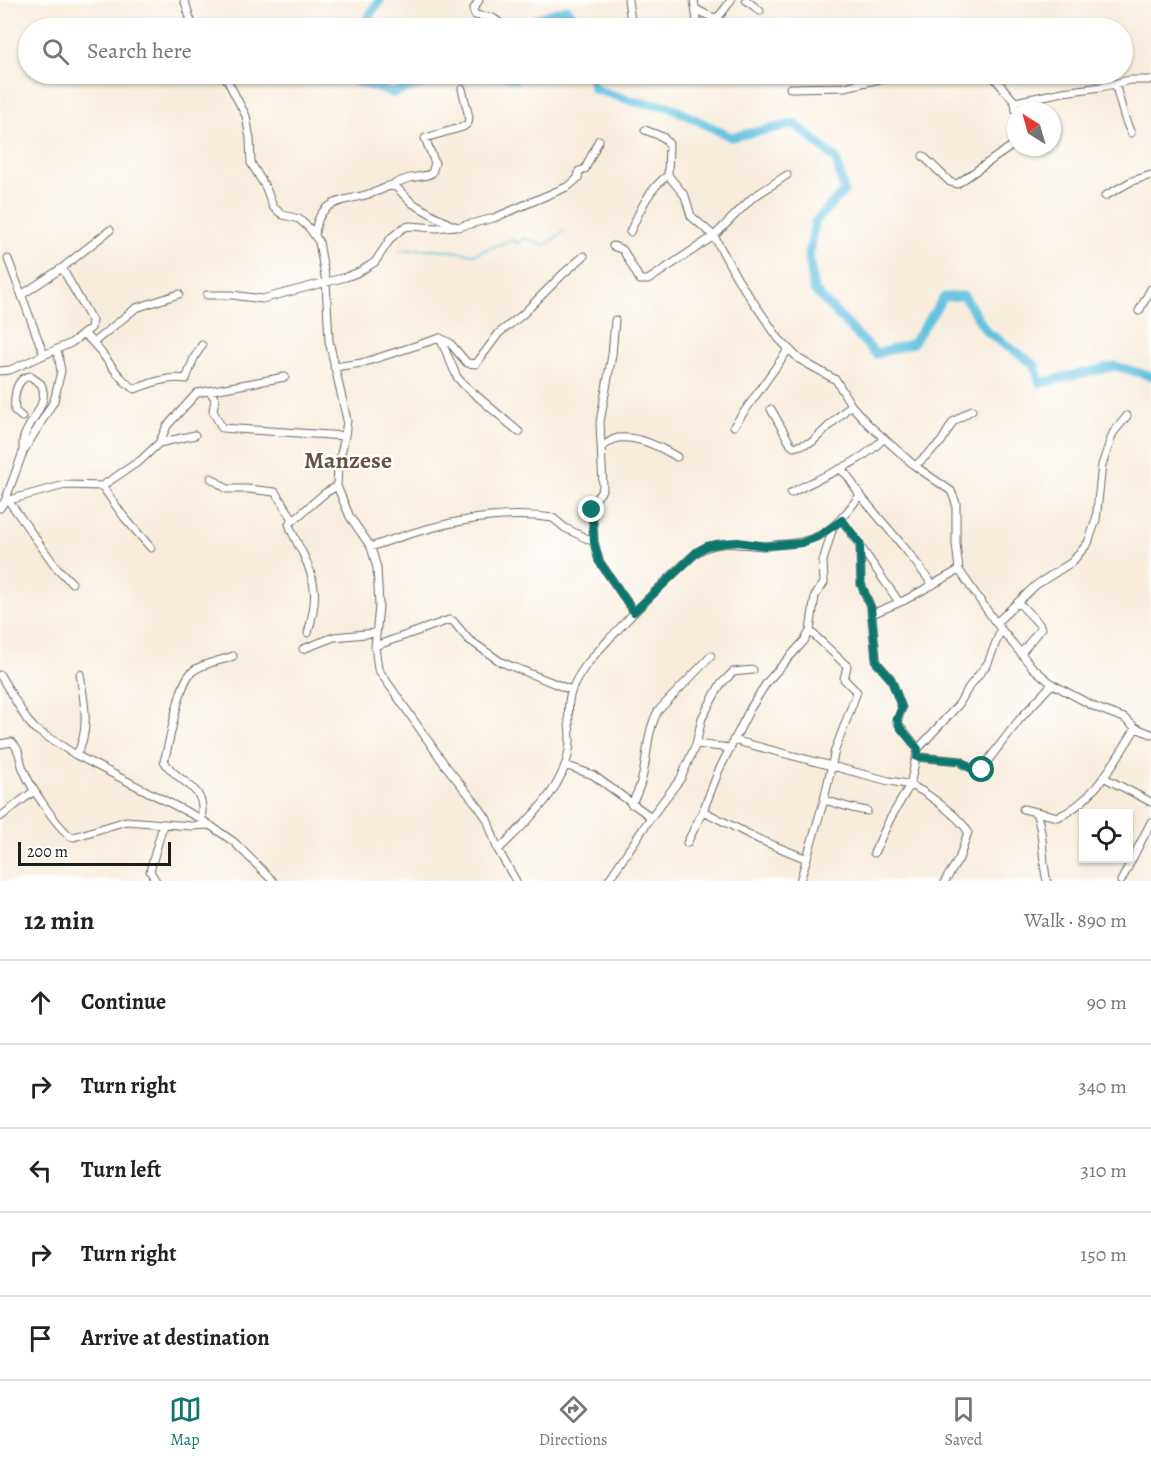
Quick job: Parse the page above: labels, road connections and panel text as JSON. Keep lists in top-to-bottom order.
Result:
{
  "districts": ["Manzese"],
  "scale_bar": "200 m",
  "north": "top left",
  "page": {
    "search": "Search here",
    "scale": "200 m",
    "heading": ["12 min", "Walk · 890 m"],
    "list": [
      ["Continue", "90 m"],
      ["Turn right", "340 m"],
      ["Turn left", "310 m"],
      ["Turn right", "150 m"],
      "Arrive at destination"
    ],
    "nav": ["Map", "Directions", "Saved"]
  }
}
